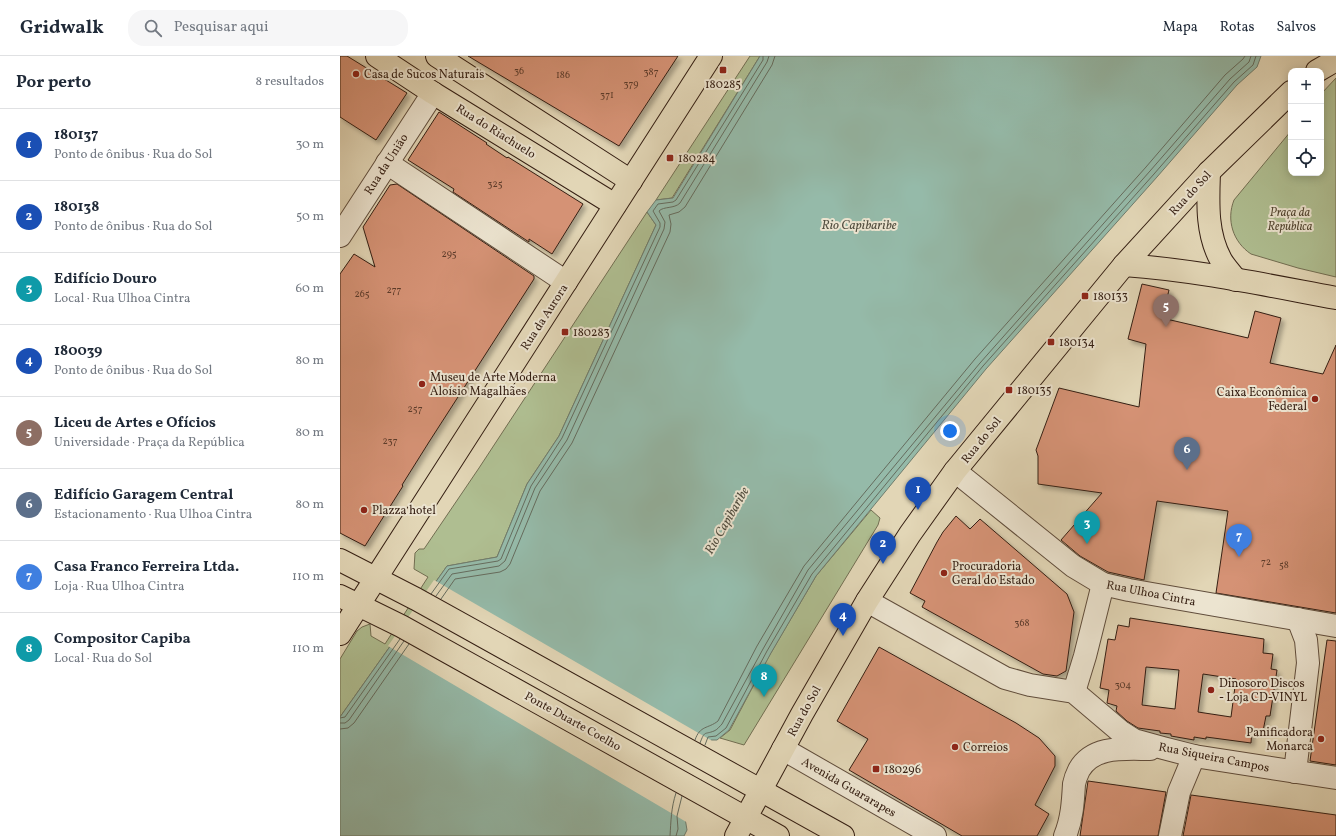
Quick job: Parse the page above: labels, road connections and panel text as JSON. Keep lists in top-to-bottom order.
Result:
{
  "streets": {
    "main road": [
      "Rua do Riachuelo",
      "Rua do Sol",
      "Rua da Aurora",
      "Ponte Duarte Coelho"
    ],
    "street": [
      "Rua da União",
      "Rua Ulhoa Cintra",
      "Rua Siqueira Campos",
      "Avenida Guararapes"
    ]
  },
  "crossings": [
    ["Rua do Riachuelo", "Rua da União"],
    ["Rua do Riachuelo", "Rua da Aurora"],
    ["Rua do Sol", "Rua Ulhoa Cintra"],
    ["Rua do Sol", "Ponte Duarte Coelho"],
    ["Rua do Sol", "Avenida Guararapes"],
    ["Rua da Aurora", "Ponte Duarte Coelho"]
  ],
  "water": ["Rio Capibaribe"],
  "parks": ["Praça da República"],
  "places": {
    "transit": [
      "180285",
      "180284",
      "180133",
      "180283",
      "180134",
      "180135",
      "180296"
    ],
    "other": [
      "Casa de Sucos Naturais",
      "Museu de Arte Moderna Aloísio Magalhães",
      "Caixa Econômica Federal",
      "Plazza hotel",
      "Procuradoria Geral do Estado",
      "Dinosoro Discos - Loja CD-VINYL",
      "Panificadora Monarca",
      "Correios"
    ]
  },
  "house_numbers": [
    "36",
    "387",
    "186",
    "379",
    "371",
    "325",
    "295",
    "277",
    "265",
    "257",
    "237",
    "72",
    "58",
    "368",
    "304"
  ],
  "page": {
    "header": "Gridwalk",
    "search": "Pesquisar aqui",
    "nav": ["Mapa", "Rotas", "Salvos"],
    "heading": ["Por perto", "8 resultados"],
    "map_buttons": ["+", "−"],
    "list": [
      {
        "mark": "1",
        "name": "180137",
        "note": "Ponto de ônibus · Rua do Sol",
        "value": "30 m"
      },
      {
        "mark": "2",
        "name": "180138",
        "note": "Ponto de ônibus · Rua do Sol",
        "value": "50 m"
      },
      {
        "mark": "3",
        "name": "Edifício Douro",
        "note": "Local · Rua Ulhoa Cintra",
        "value": "60 m"
      },
      {
        "mark": "4",
        "name": "180039",
        "note": "Ponto de ônibus · Rua do Sol",
        "value": "80 m"
      },
      {
        "mark": "5",
        "name": "Liceu de Artes e Ofícios",
        "note": "Universidade · Praça da República",
        "value": "80 m"
      },
      {
        "mark": "6",
        "name": "Edifício Garagem Central",
        "note": "Estacionamento · Rua Ulhoa Cintra",
        "value": "80 m"
      },
      {
        "mark": "7",
        "name": "Casa Franco Ferreira Ltda.",
        "note": "Loja · Rua Ulhoa Cintra",
        "value": "110 m"
      },
      {
        "mark": "8",
        "name": "Compositor Capiba",
        "note": "Local · Rua do Sol",
        "value": "110 m"
      }
    ],
    "pins": [
      "5",
      "6",
      "1",
      "3",
      "7",
      "2",
      "4",
      "8"
    ]
  }
}
